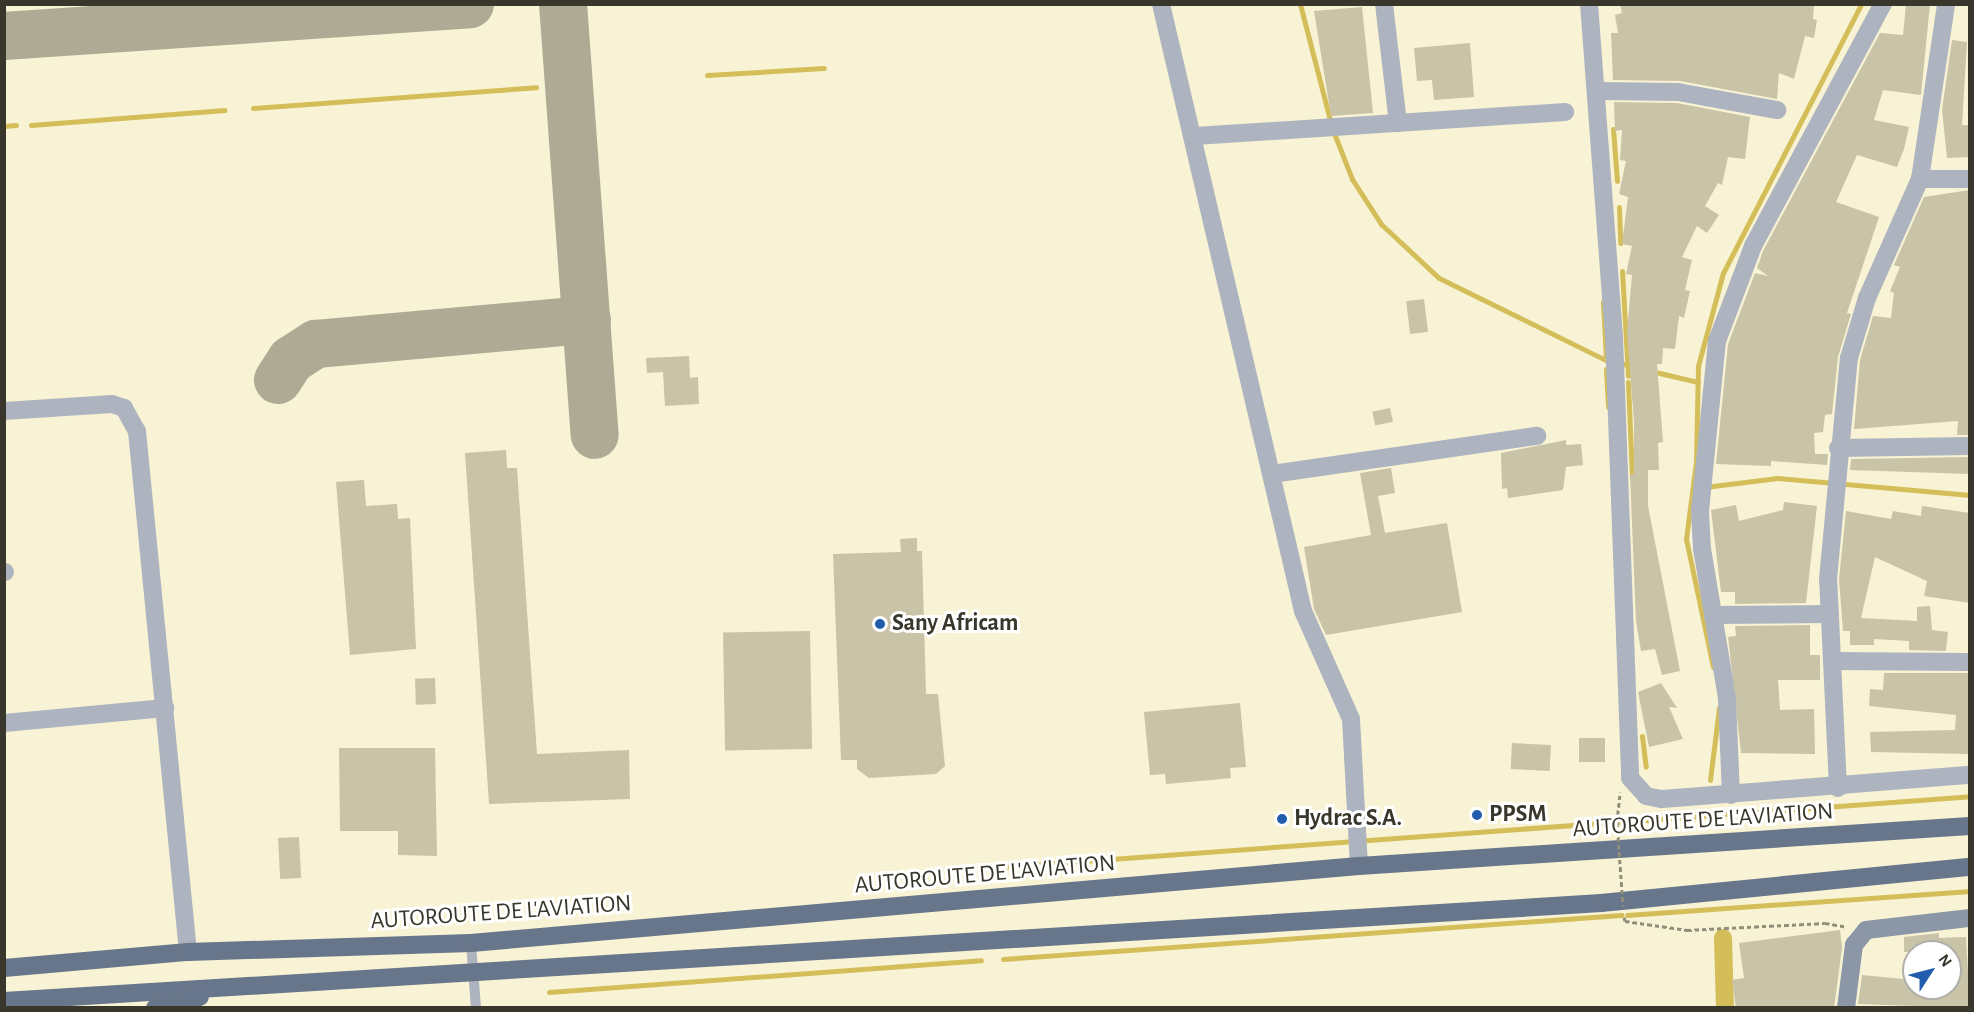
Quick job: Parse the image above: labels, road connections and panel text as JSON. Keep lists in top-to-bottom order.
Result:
{
  "streets": {
    "highway": ["AUTOROUTE DE L'AVIATION"]
  },
  "places": ["Sany Africam", "PPSM", "Hydrac S.A."],
  "north": "top right"
}
